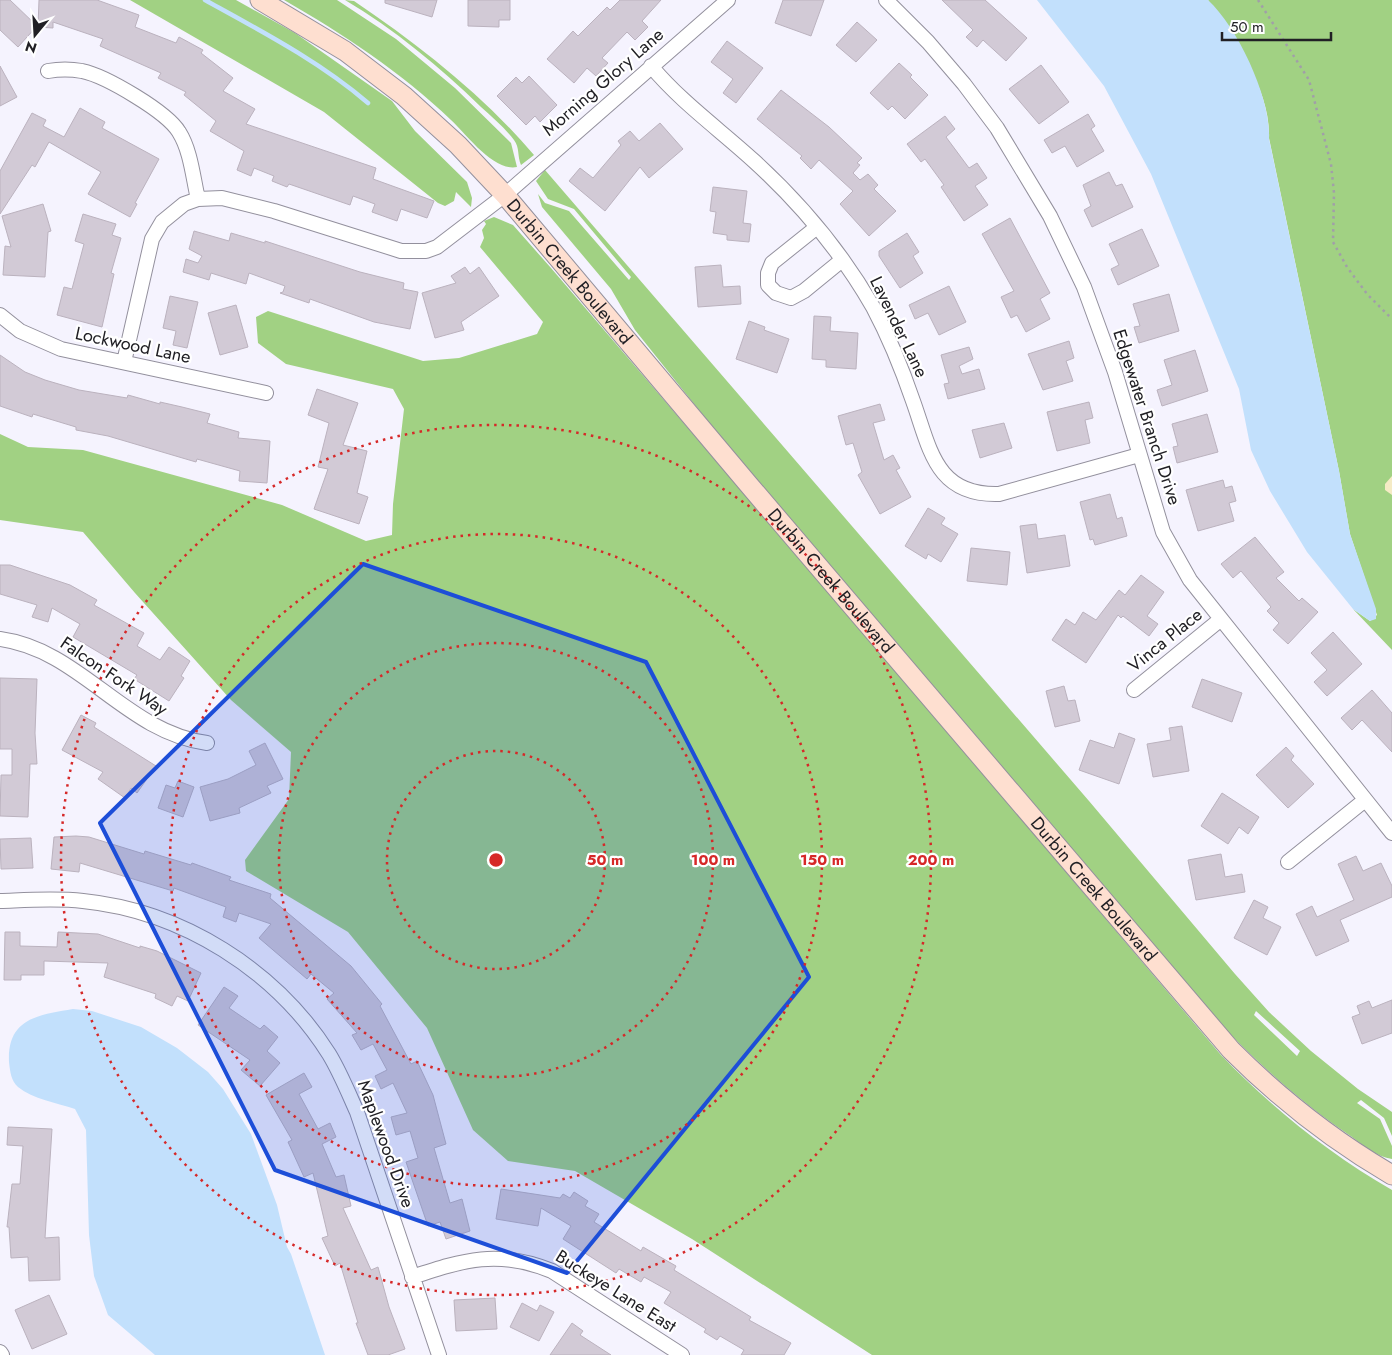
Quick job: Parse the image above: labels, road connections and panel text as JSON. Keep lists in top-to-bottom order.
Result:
{
  "streets": {
    "street": [
      "Morning Glory Lane",
      "Durbin Creek Boulevard",
      "Lavender Lane",
      "Lockwood Lane",
      "Edgewater Branch Drive",
      "Vinca Place",
      "Falcon Fork Way",
      "Maplewood Drive",
      "Buckeye Lane East"
    ]
  },
  "crossings": [
    ["Morning Glory Lane", "Durbin Creek Boulevard"],
    ["Morning Glory Lane", "Lavender Lane"],
    ["Lavender Lane", "Edgewater Branch Drive"],
    ["Edgewater Branch Drive", "Vinca Place"],
    ["Maplewood Drive", "Buckeye Lane East"]
  ],
  "scale_bar": "50 m",
  "north": "bottom",
  "rings": [
    "50 m",
    "100 m",
    "150 m",
    "200 m"
  ]
}
